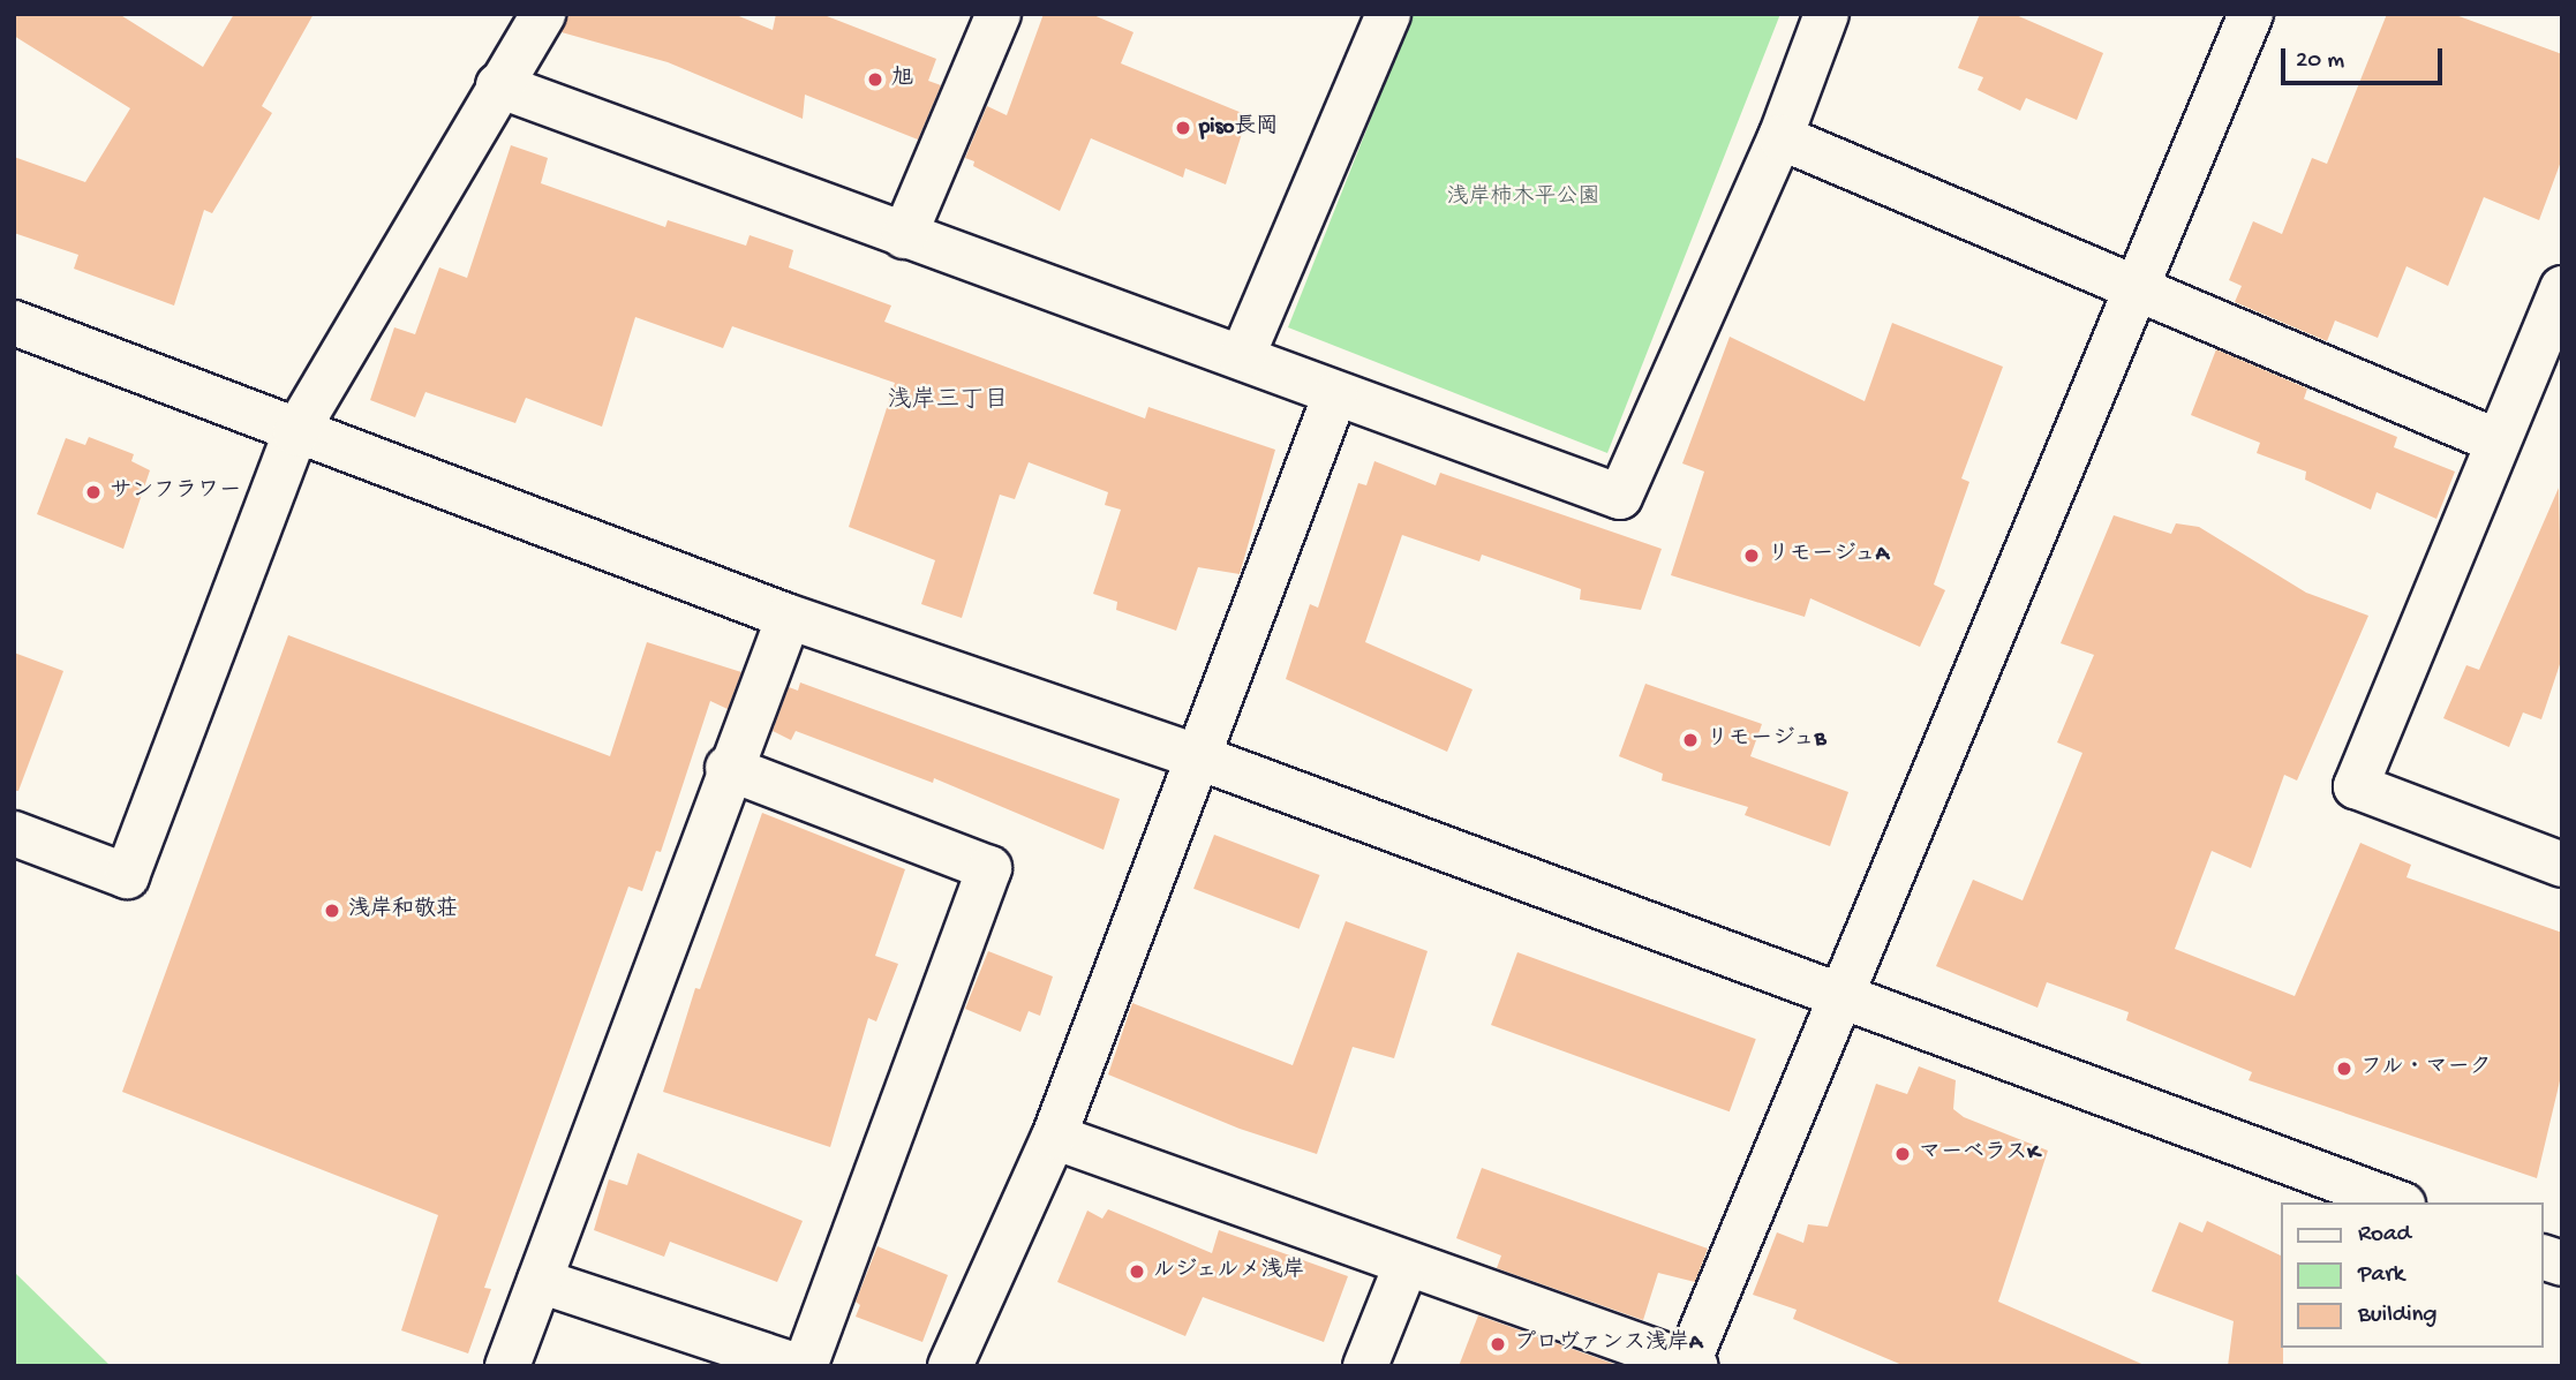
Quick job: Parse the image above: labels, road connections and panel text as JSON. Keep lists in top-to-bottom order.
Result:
{
  "districts": ["浅岸三丁目"],
  "parks": ["浅岸柿木平公園"],
  "places": [
    "旭",
    "piso長岡",
    "サンフラワー",
    "リモージュA",
    "リモージュB",
    "浅岸和敬荘",
    "フル・マーク",
    "マーベラスK",
    "ルジェルメ浅岸",
    "プロヴァンス浅岸A"
  ],
  "legend": ["Road", "Park", "Building"],
  "scale_bar": "20 m"
}
